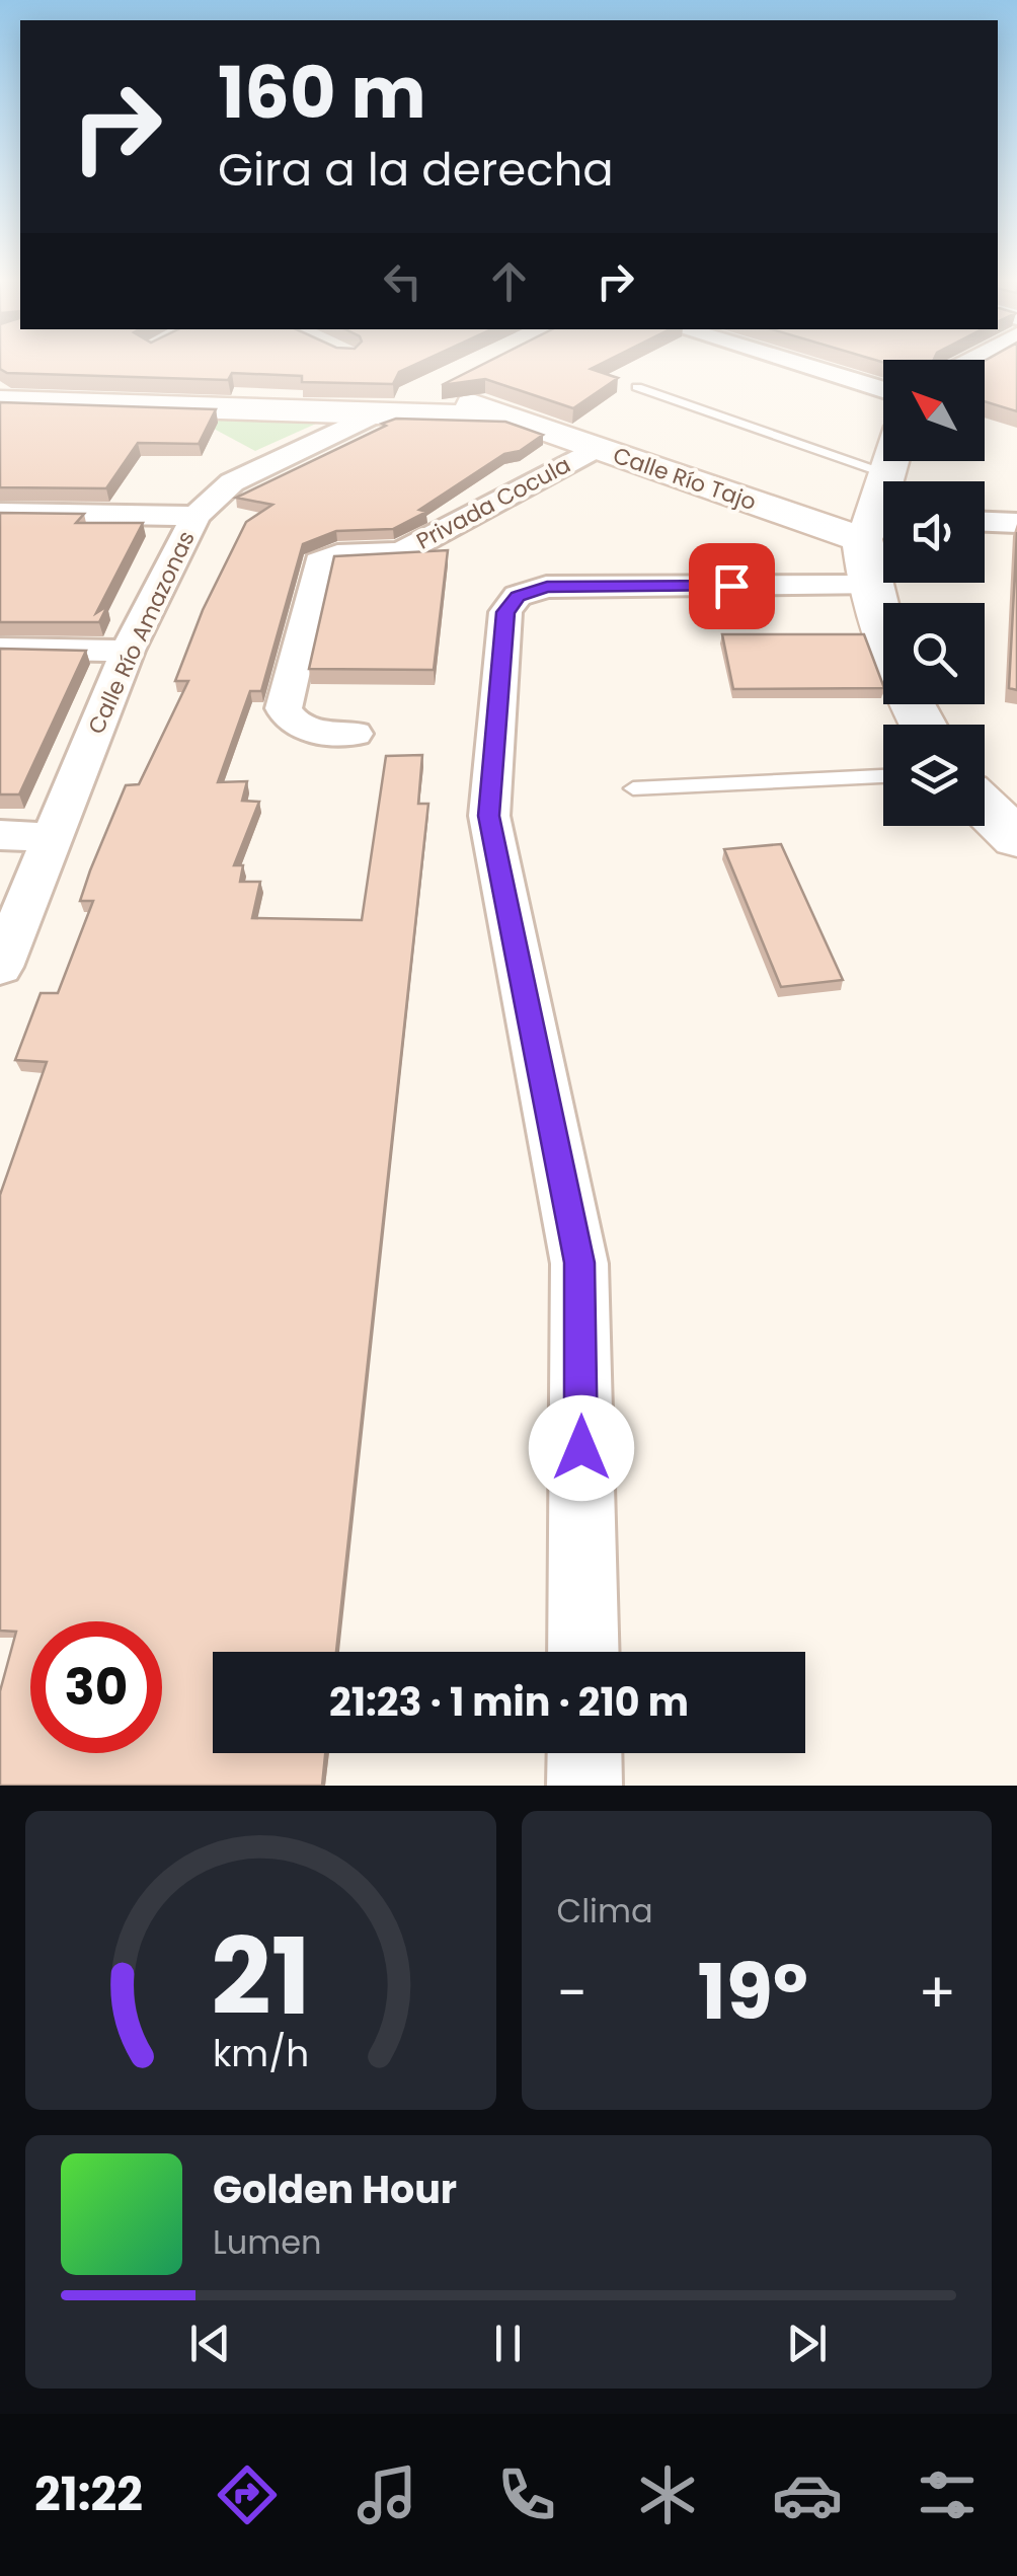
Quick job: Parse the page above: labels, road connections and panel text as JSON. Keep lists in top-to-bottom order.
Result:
{
  "streets": {
    "street": ["Calle Río Tajo", "Privada Cocula", "Calle Río Amazonas"]
  },
  "crossings": [
    ["Calle Río Tajo", "Privada Cocula"],
    ["Calle Río Tajo", "Calle Río Amazonas"]
  ],
  "north": "top left",
  "page": {
    "turn": ["160 m", "Gira a la derecha"],
    "limit": "30",
    "trip": "21:23 · 1 min · 210 m",
    "tile": "Clima",
    "heat": ["−", "19°", "+"],
    "song": ["Golden Hour", "Lumen"],
    "tabs": "21:22",
    "gauge": ["21", "km/h"]
  }
}
